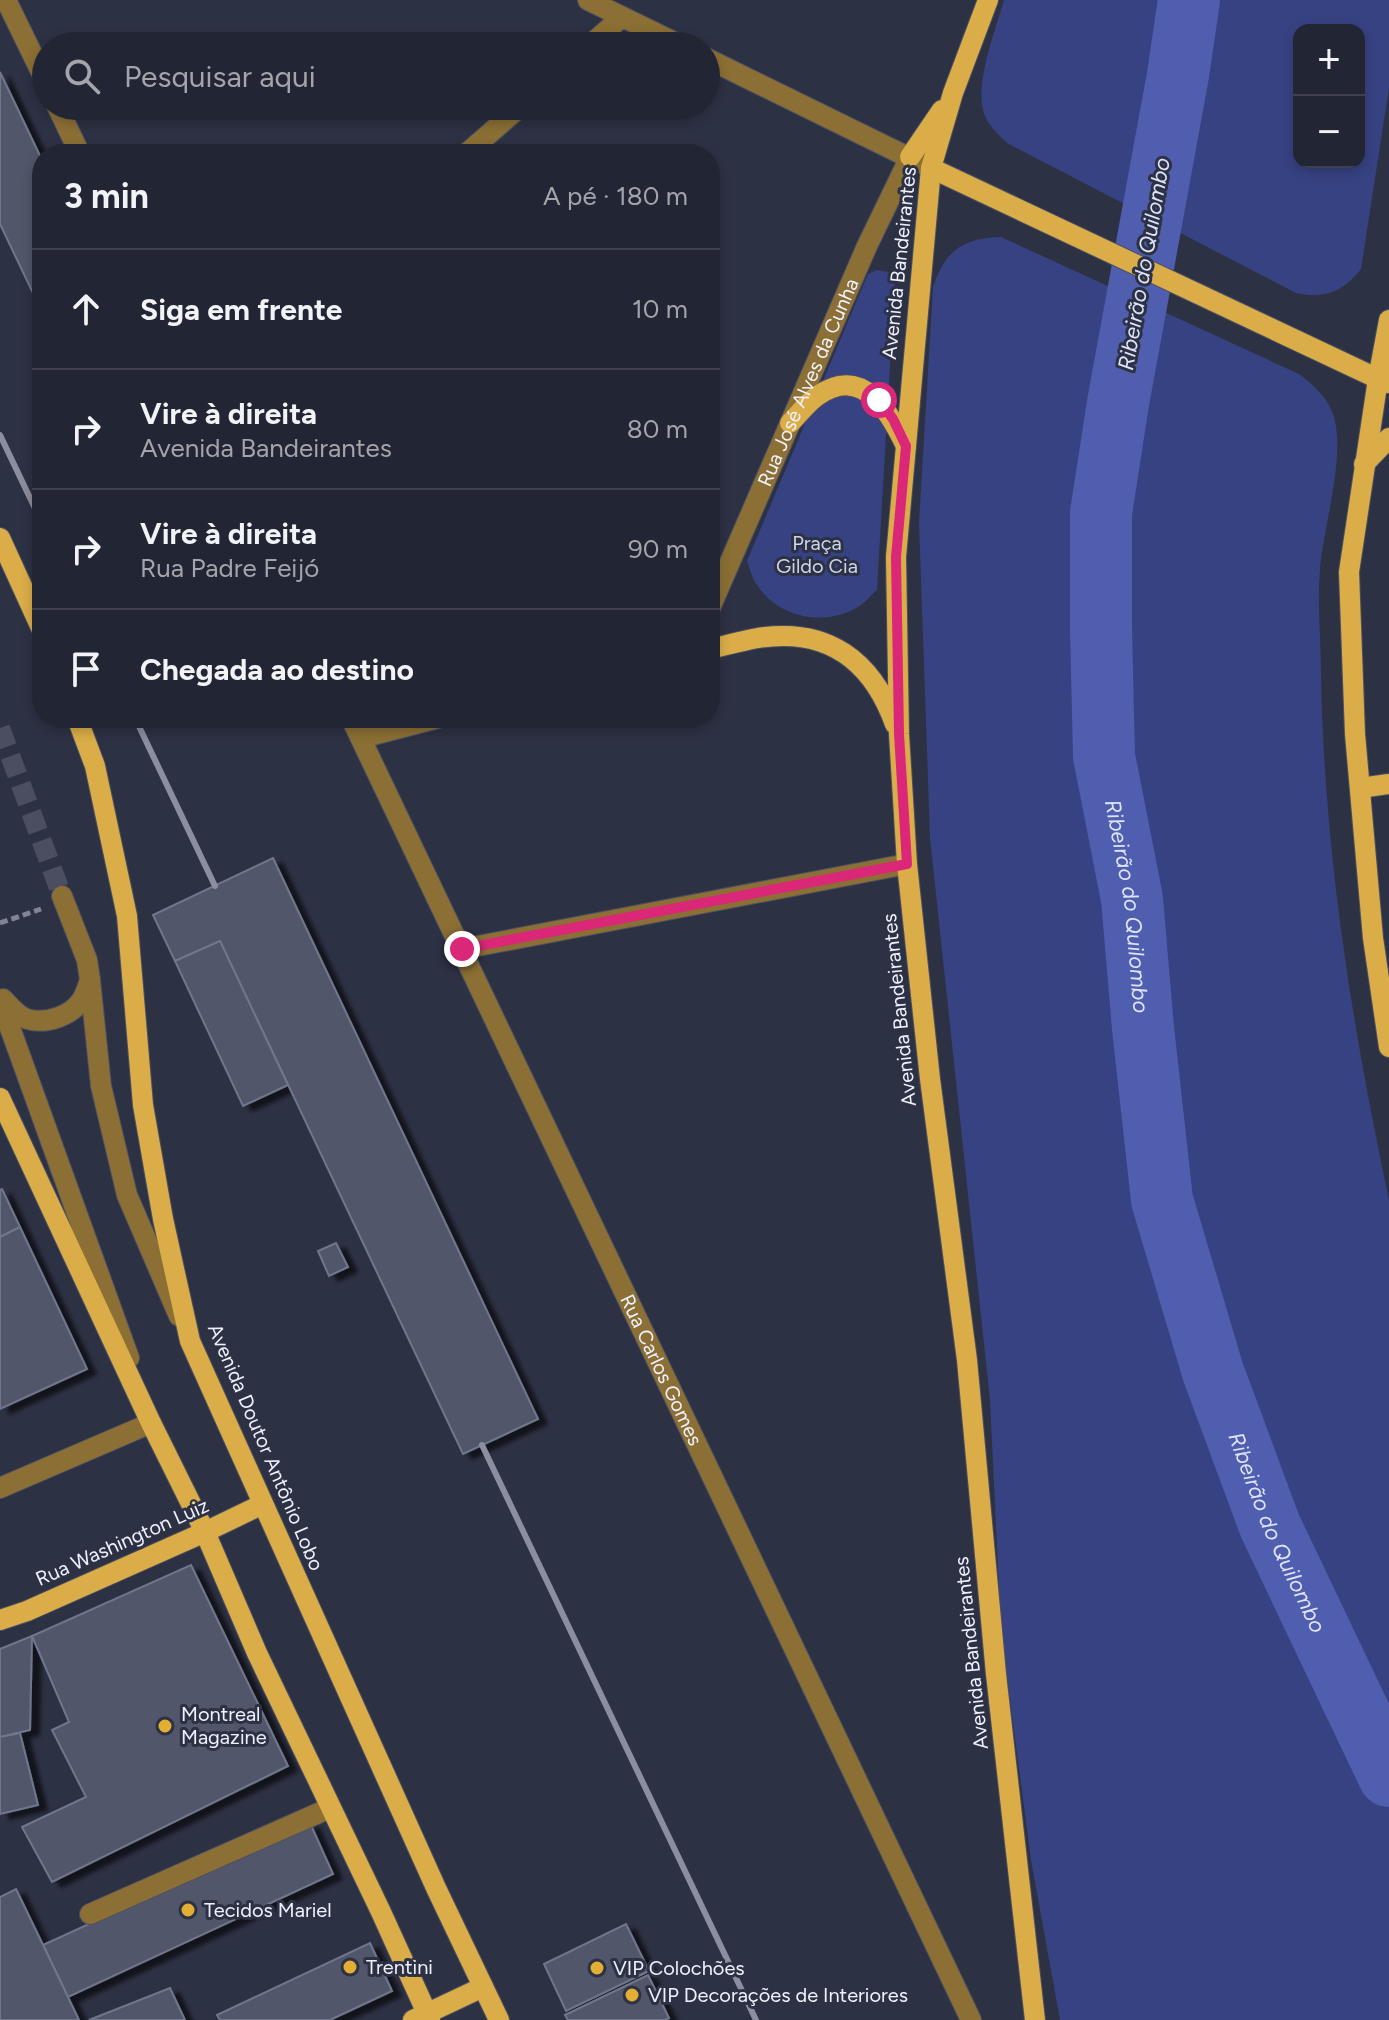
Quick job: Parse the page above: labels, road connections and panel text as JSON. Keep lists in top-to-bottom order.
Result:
{
  "streets": {
    "main road": ["Avenida Bandeirantes", "Avenida Doutor Antônio Lobo", "Rua Washington Luiz"],
    "street": ["Rua José Alves da Cunha", "Rua Carlos Gomes"]
  },
  "crossings": [
    ["Avenida Doutor Antônio Lobo", "Rua Washington Luiz"]
  ],
  "water": ["Ribeirão do Quilombo"],
  "parks": ["Praça Gildo Cia"],
  "places": [
    "Montreal Magazine",
    "Tecidos Mariel",
    "Trentini",
    "VIP Colochões",
    "VIP Decorações de Interiores"
  ],
  "page": {
    "map_buttons": ["+", "−"],
    "search": "Pesquisar aqui",
    "heading": ["3 min", "A pé · 180 m"],
    "list": [
      ["Siga em frente", "10 m"],
      ["Vire à direita", "Avenida Bandeirantes", "80 m"],
      ["Vire à direita", "Rua Padre Feijó", "90 m"],
      "Chegada ao destino"
    ]
  }
}
